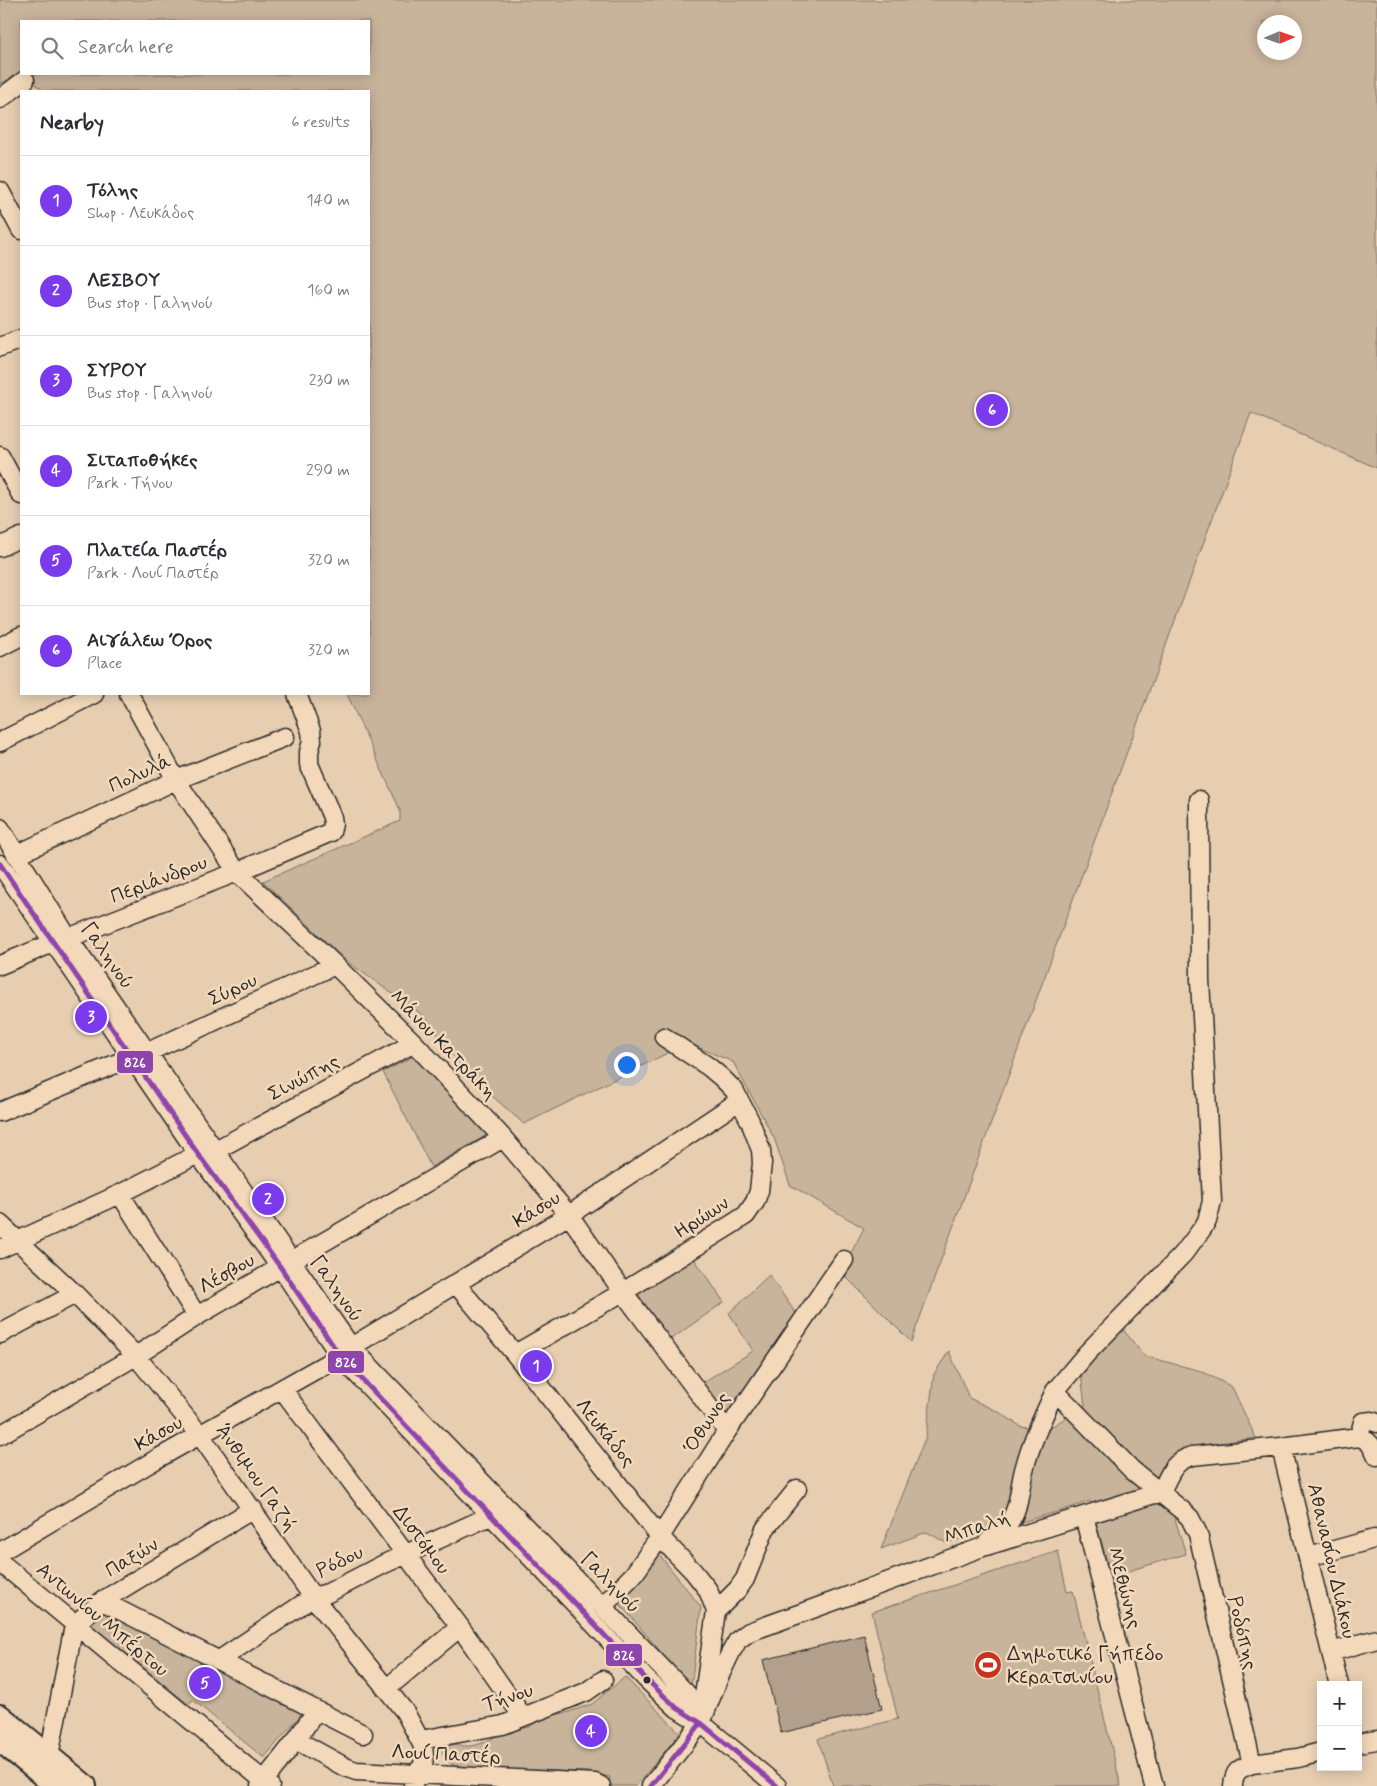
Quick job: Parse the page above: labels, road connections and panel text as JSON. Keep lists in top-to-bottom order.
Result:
{
  "streets": {
    "street": [
      "Πολυλά",
      "Περιάνδρου",
      "Γαληνού",
      "Σύρου",
      "Μάνου Κατράκη",
      "Σινώπης",
      "Κάσου",
      "Ηρώων",
      "Λέσβου",
      "Όθωνος",
      "Λευκάδος",
      "Άνθιμου Γαζή",
      "Μπαλή",
      "Διστόμου",
      "Παξών",
      "Αθανασίου Διάκου",
      "Ρόδου",
      "Μεθώνης",
      "Αντωνίου Μπέρτου",
      "Ροδόπης",
      "Τήνου",
      "Λουί Παστέρ"
    ]
  },
  "crossings": [
    ["Πολυλά", "Γαληνού"],
    ["Πολυλά", "Μάνου Κατράκη"],
    ["Περιάνδρου", "Γαληνού"],
    ["Περιάνδρου", "Μάνου Κατράκη"],
    ["Γαληνού", "Σύρου"],
    ["Γαληνού", "Σινώπης"],
    ["Γαληνού", "Κάσου"],
    ["Γαληνού", "Λέσβου"],
    ["Γαληνού", "Όθωνος"],
    ["Γαληνού", "Μπαλή"],
    ["Γαληνού", "Ρόδου"],
    ["Σύρου", "Μάνου Κατράκη"],
    ["Μάνου Κατράκη", "Σινώπης"],
    ["Μάνου Κατράκη", "Κάσου"],
    ["Μάνου Κατράκη", "Ηρώων"],
    ["Μάνου Κατράκη", "Λέσβου"],
    ["Μάνου Κατράκη", "Όθωνος"],
    ["Σινώπης", "Άνθιμου Γαζή"],
    ["Κάσου", "Ηρώων"],
    ["Κάσου", "Λευκάδος"],
    ["Κάσου", "Άνθιμου Γαζή"],
    ["Κάσου", "Διστόμου"],
    ["Ηρώων", "Λευκάδος"],
    ["Λέσβου", "Άνθιμου Γαζή"],
    ["Όθωνος", "Λευκάδος"],
    ["Άνθιμου Γαζή", "Παξών"],
    ["Άνθιμου Γαζή", "Ρόδου"],
    ["Άνθιμου Γαζή", "Τήνου"],
    ["Άνθιμου Γαζή", "Λουί Παστέρ"],
    ["Μπαλή", "Μεθώνης"],
    ["Μπαλή", "Ροδόπης"],
    ["Διστόμου", "Ρόδου"],
    ["Διστόμου", "Τήνου"],
    ["Παξών", "Αντωνίου Μπέρτου"],
    ["Παξών", "Λουί Παστέρ"],
    ["Ρόδου", "Λουί Παστέρ"]
  ],
  "places": {
    "sports": ["Δημοτικό Γήπεδο Κερατσινίου"]
  },
  "lines": ["transit line 826"],
  "north": "right",
  "page": {
    "search": "Search here",
    "heading": ["Nearby", "6 results"],
    "list": [
      {
        "mark": "1",
        "name": "Τόλης",
        "note": "Shop · Λευκάδος",
        "value": "140 m"
      },
      {
        "mark": "2",
        "name": "ΛΕΣΒΟΥ",
        "note": "Bus stop · Γαληνού",
        "value": "160 m"
      },
      {
        "mark": "3",
        "name": "ΣΥΡΟΥ",
        "note": "Bus stop · Γαληνού",
        "value": "230 m"
      },
      {
        "mark": "4",
        "name": "Σιταποθήκες",
        "note": "Park · Τήνου",
        "value": "290 m"
      },
      {
        "mark": "5",
        "name": "Πλατεία Παστέρ",
        "note": "Park · Λουί Παστέρ",
        "value": "320 m"
      },
      {
        "mark": "6",
        "name": "Αιγάλεω Όρος",
        "note": "Place",
        "value": "320 m"
      }
    ],
    "pins": [
      "6",
      "3",
      "2",
      "1",
      "5",
      "4"
    ],
    "map_buttons": ["+", "−"]
  }
}
